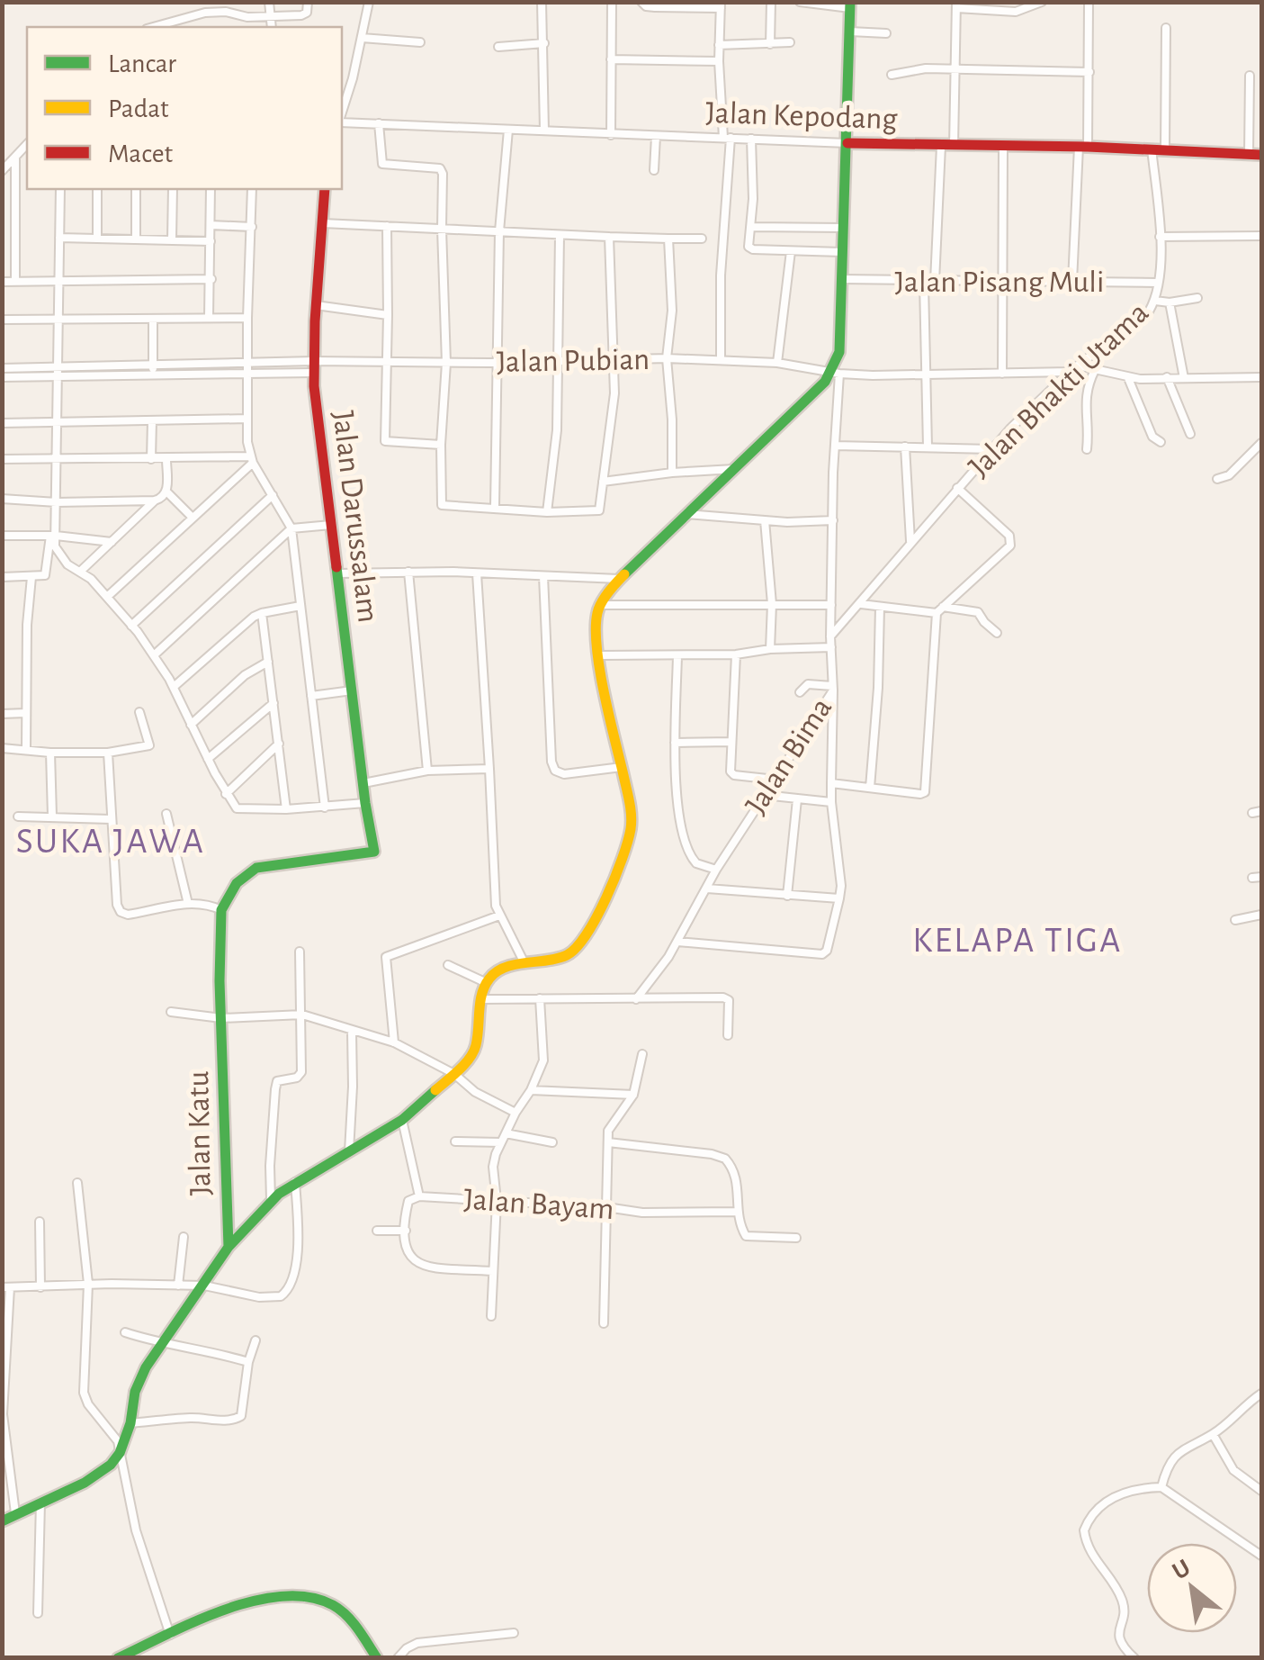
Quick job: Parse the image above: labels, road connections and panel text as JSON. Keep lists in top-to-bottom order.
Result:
{
  "streets": {
    "street": [
      "Jalan Kepodang",
      "Jalan Pisang Muli",
      "Jalan Pubian",
      "Jalan Bhakti Utama",
      "Jalan Darussalam",
      "Jalan Bima",
      "Jalan Katu",
      "Jalan Bayam"
    ]
  },
  "crossings": [
    ["Jalan Kepodang", "Jalan Bhakti Utama"],
    ["Jalan Pisang Muli", "Jalan Bhakti Utama"],
    ["Jalan Pubian", "Jalan Bhakti Utama"],
    ["Jalan Pubian", "Jalan Darussalam"],
    ["Jalan Pubian", "Jalan Bima"],
    ["Jalan Bhakti Utama", "Jalan Bima"],
    ["Jalan Darussalam", "Jalan Katu"]
  ],
  "districts": ["SUKA JAWA", "KELAPA TIGA"],
  "legend": ["Lancar", "Padat", "Macet"],
  "north": "top left"
}
